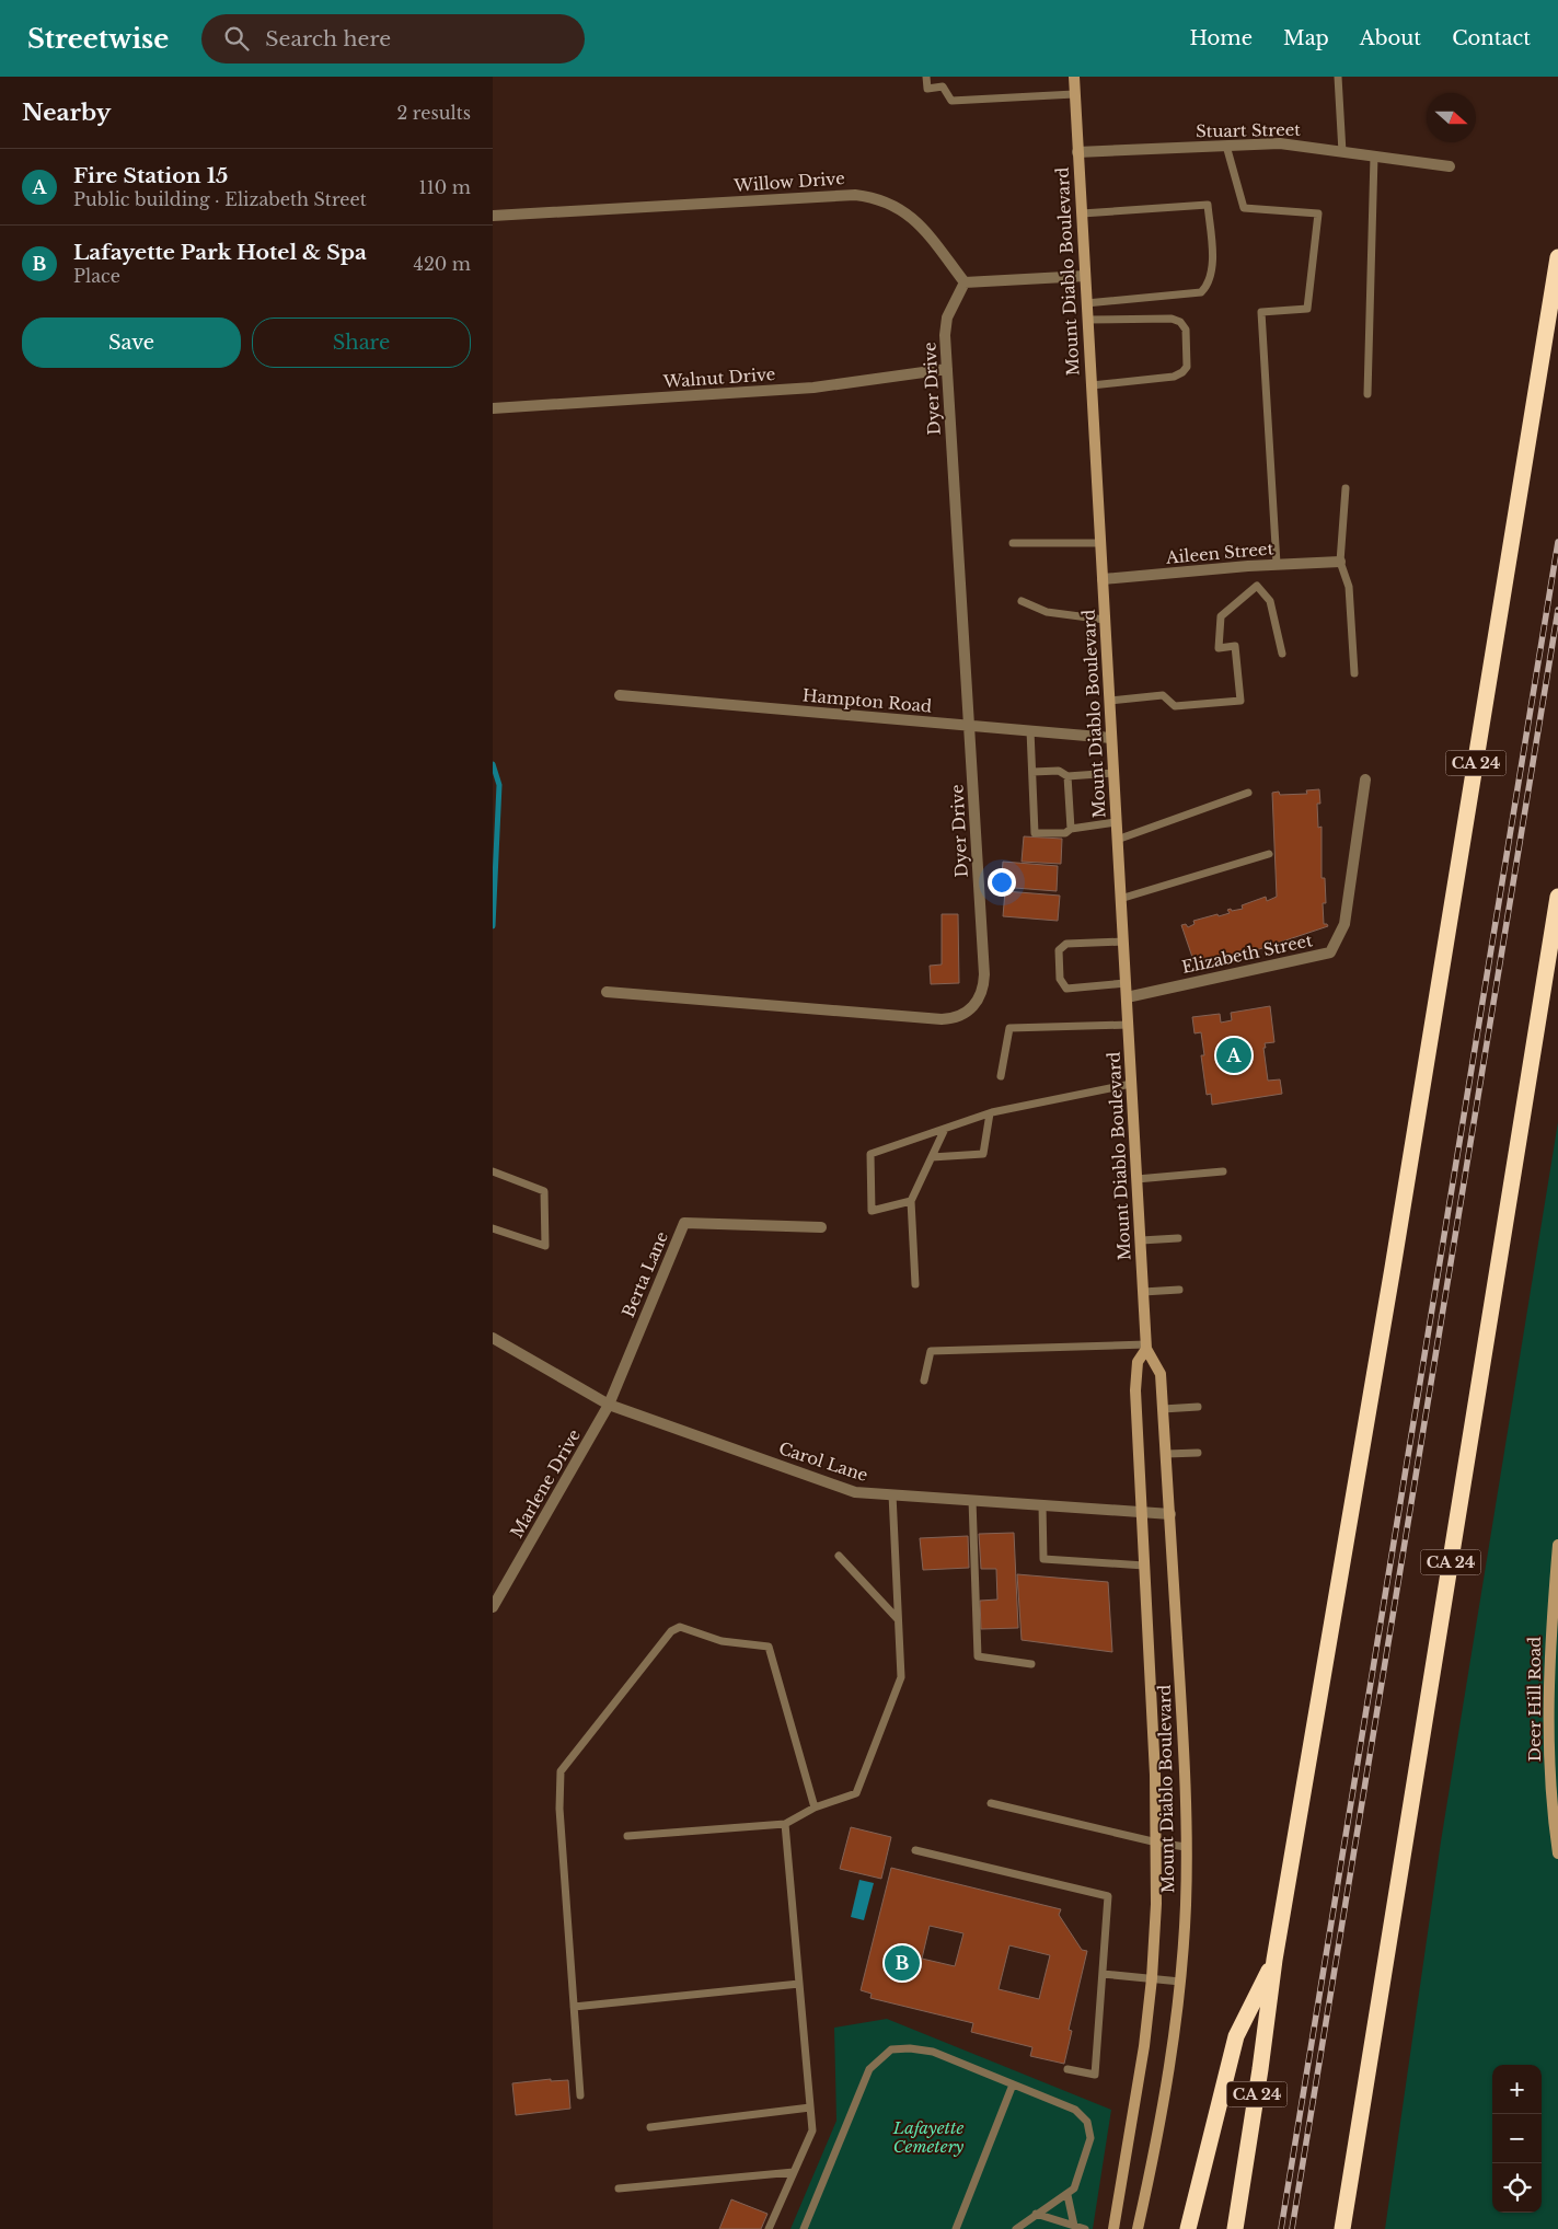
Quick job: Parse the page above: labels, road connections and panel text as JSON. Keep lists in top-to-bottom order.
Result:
{
  "streets": {
    "highway": ["CA 24"],
    "main road": ["Mount Diablo Boulevard", "Deer Hill Road"],
    "street": [
      "Stuart Street",
      "Willow Drive",
      "Walnut Drive",
      "Dyer Drive",
      "Aileen Street",
      "Hampton Road",
      "Elizabeth Street",
      "Berta Lane",
      "Carol Lane",
      "Marlene Drive"
    ]
  },
  "crossings": [
    ["Stuart Street", "Mount Diablo Boulevard"],
    ["Willow Drive", "Dyer Drive"],
    ["Mount Diablo Boulevard", "Aileen Street"],
    ["Mount Diablo Boulevard", "Hampton Road"],
    ["Mount Diablo Boulevard", "Elizabeth Street"],
    ["Mount Diablo Boulevard", "Carol Lane"],
    ["Walnut Drive", "Dyer Drive"],
    ["Dyer Drive", "Hampton Road"],
    ["Berta Lane", "Carol Lane"],
    ["Berta Lane", "Marlene Drive"],
    ["Carol Lane", "Marlene Drive"]
  ],
  "parks": ["Lafayette Cemetery"],
  "north": "right",
  "page": {
    "header": "Streetwise",
    "search": "Search here",
    "nav": [
      "Home",
      "Map",
      "About",
      "Contact"
    ],
    "heading": ["Nearby", "2 results"],
    "list": [
      {
        "mark": "A",
        "name": "Fire Station 15",
        "note": "Public building · Elizabeth Street",
        "value": "110 m"
      },
      {
        "mark": "B",
        "name": "Lafayette Park Hotel & Spa",
        "note": "Place",
        "value": "420 m"
      }
    ],
    "buttons": ["Save", "Share"],
    "pins": ["A", "B"],
    "map_buttons": ["+", "−"]
  }
}
